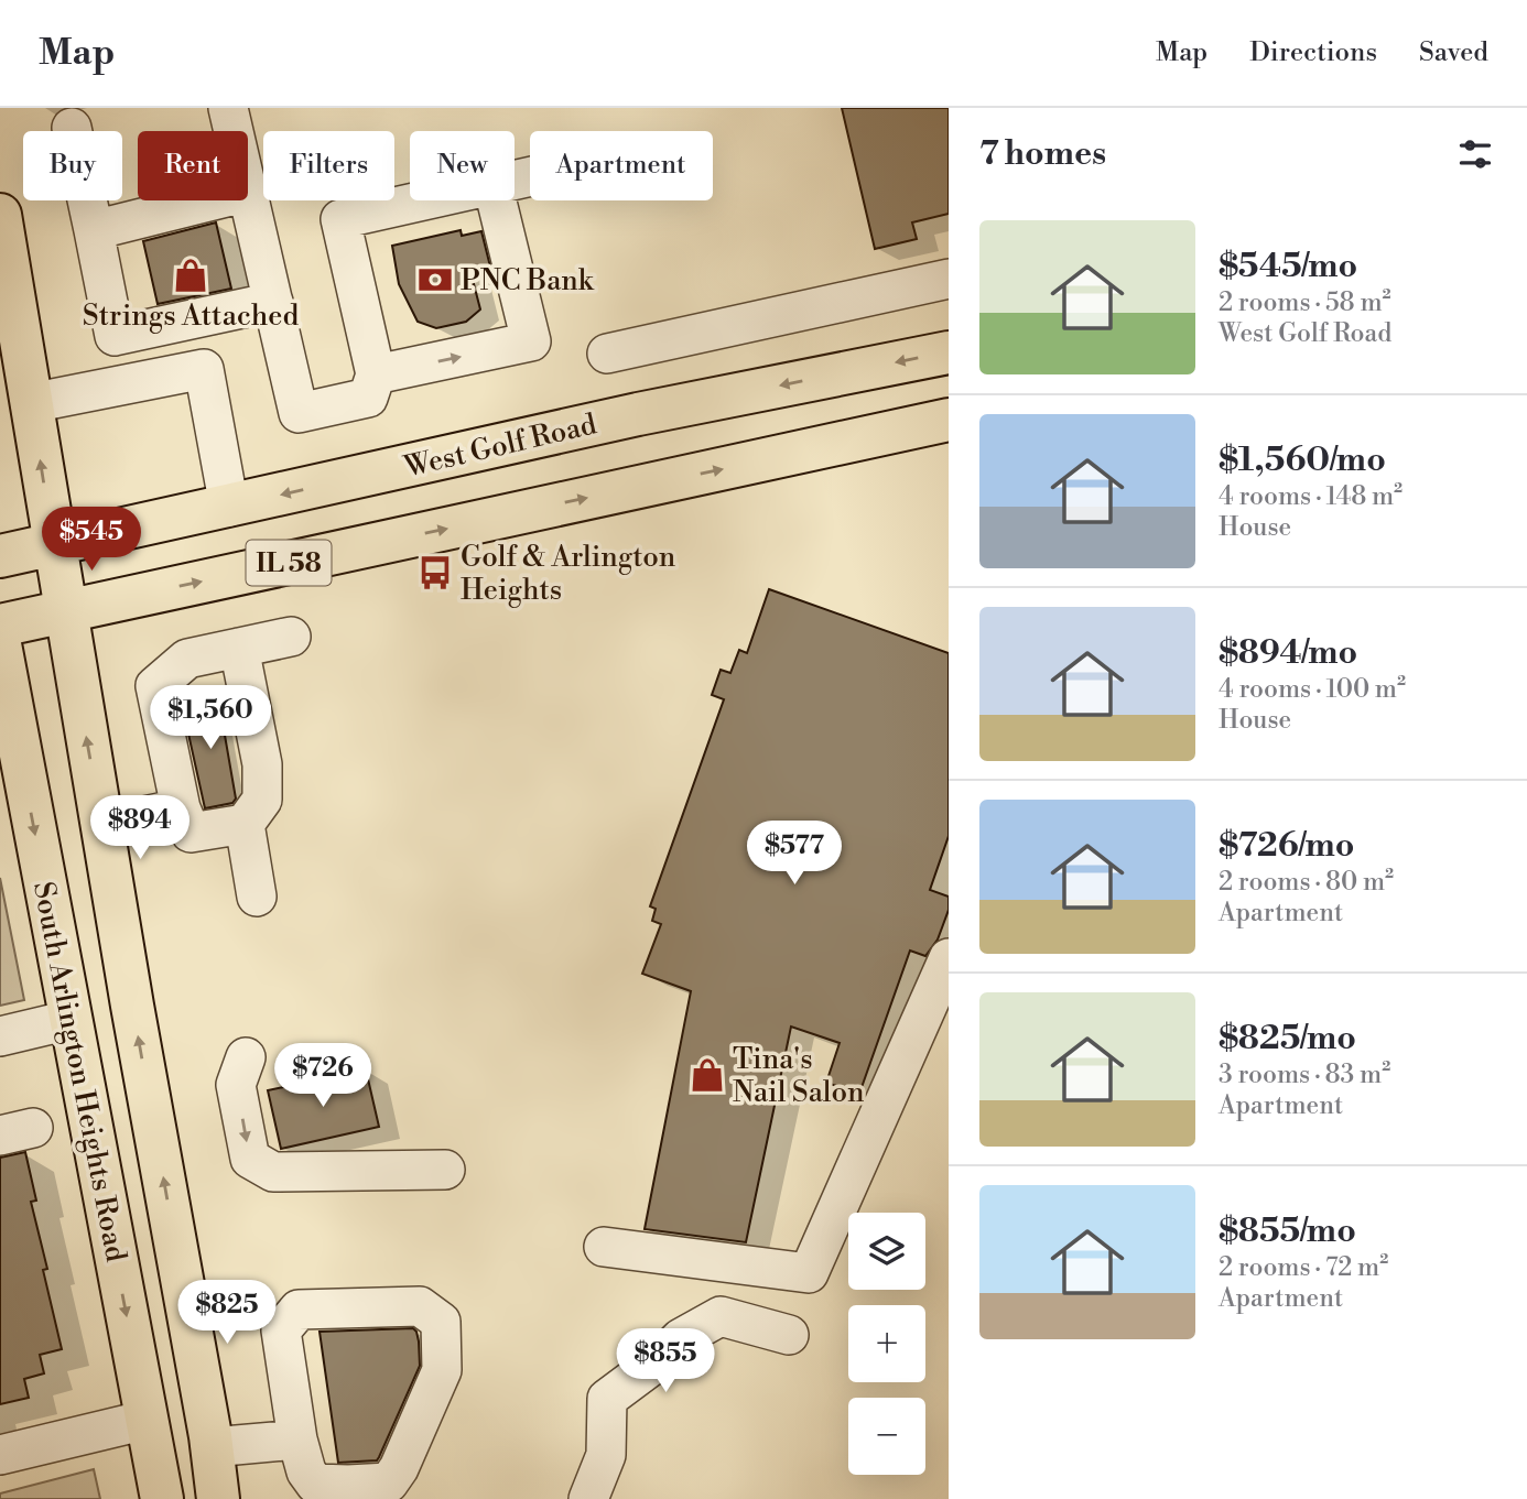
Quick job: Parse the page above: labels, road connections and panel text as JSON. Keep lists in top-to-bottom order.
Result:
{
  "streets": {
    "main road": ["West Golf Road", "IL 58", "South Arlington Heights Road"]
  },
  "crossings": [
    ["West Golf Road", "IL 58"],
    ["West Golf Road", "South Arlington Heights Road"],
    ["IL 58", "South Arlington Heights Road"]
  ],
  "places": {
    "shop": ["Strings Attached", "Tina's Nail Salon"],
    "bank": ["PNC Bank"],
    "bus stop": ["Golf & Arlington Heights"]
  },
  "page": {
    "header": "Map",
    "nav": ["Map", "Directions", "Saved"],
    "heading": "7 homes",
    "chip": [
      "Buy",
      "Rent",
      "Filters",
      "New",
      "Apartment"
    ],
    "list": [
      {
        "name": "$545/mo",
        "note": "2 rooms · 58 m² · West Golf Road"
      },
      {
        "name": "$1,560/mo",
        "note": "4 rooms · 148 m² · House"
      },
      {
        "name": "$894/mo",
        "note": "4 rooms · 100 m² · House"
      },
      {
        "name": "$726/mo",
        "note": "2 rooms · 80 m² · Apartment"
      },
      {
        "name": "$825/mo",
        "note": "3 rooms · 83 m² · Apartment"
      },
      {
        "name": "$855/mo",
        "note": "2 rooms · 72 m² · Apartment"
      }
    ],
    "price": [
      "$545",
      "$1,560",
      "$894",
      "$577",
      "$726",
      "$825",
      "$855"
    ],
    "map_buttons": ["+", "−"]
  }
}
